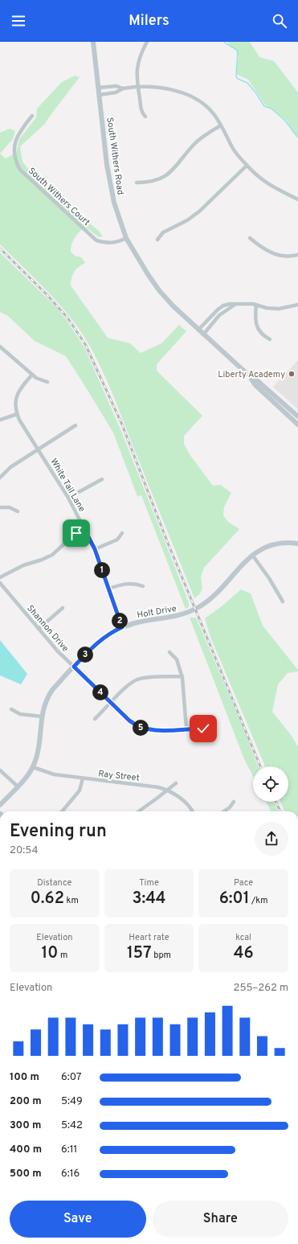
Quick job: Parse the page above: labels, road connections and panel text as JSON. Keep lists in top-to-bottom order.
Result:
{
  "streets": {
    "main road": ["South Withers Road", "Holt Drive"],
    "street": [
      "South Withers Court",
      "White Tail Lane",
      "Shannon Drive",
      "Ray Street"
    ]
  },
  "crossings": [
    ["South Withers Road", "South Withers Court"],
    ["White Tail Lane", "Holt Drive"],
    ["Holt Drive", "Shannon Drive"],
    ["Holt Drive", "Ray Street"]
  ],
  "places": ["Liberty Academy"],
  "page": {
    "header": "Milers",
    "pins": [
      "1",
      "2",
      "3",
      "4",
      "5"
    ],
    "heading": ["Evening run", "20:54"],
    "stats": [
      ["Distance", "0.62 km"],
      ["Time", "3:44"],
      ["Pace", "6:01 /km"],
      ["Elevation", "10 m"],
      ["Heart rate", "157 bpm"],
      ["kcal", "46"]
    ],
    "chart": ["Elevation", "255–262 m"],
    "list": [
      {
        "name": "100 m",
        "note": "6:07"
      },
      {
        "name": "200 m",
        "note": "5:49"
      },
      {
        "name": "300 m",
        "note": "5:42"
      },
      {
        "name": "400 m",
        "note": "6:11"
      },
      {
        "name": "500 m",
        "note": "6:16"
      }
    ],
    "buttons": ["Save", "Share"]
  }
}
